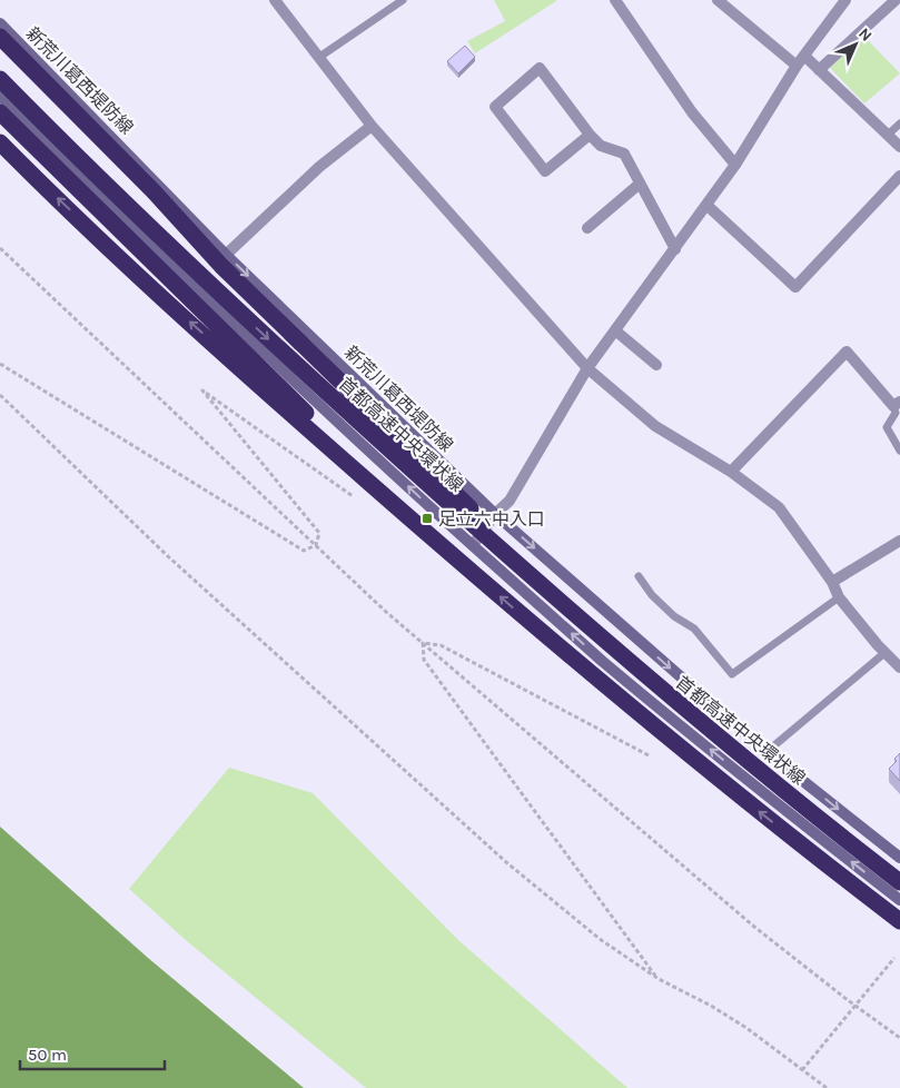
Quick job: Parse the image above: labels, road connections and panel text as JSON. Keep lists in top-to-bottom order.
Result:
{
  "streets": {
    "highway": ["首都高速中央環状線"],
    "main road": ["新荒川葛西堤防線"]
  },
  "places": {
    "transit": ["足立六中入口"]
  },
  "scale_bar": "50 m",
  "north": "top right"
}
